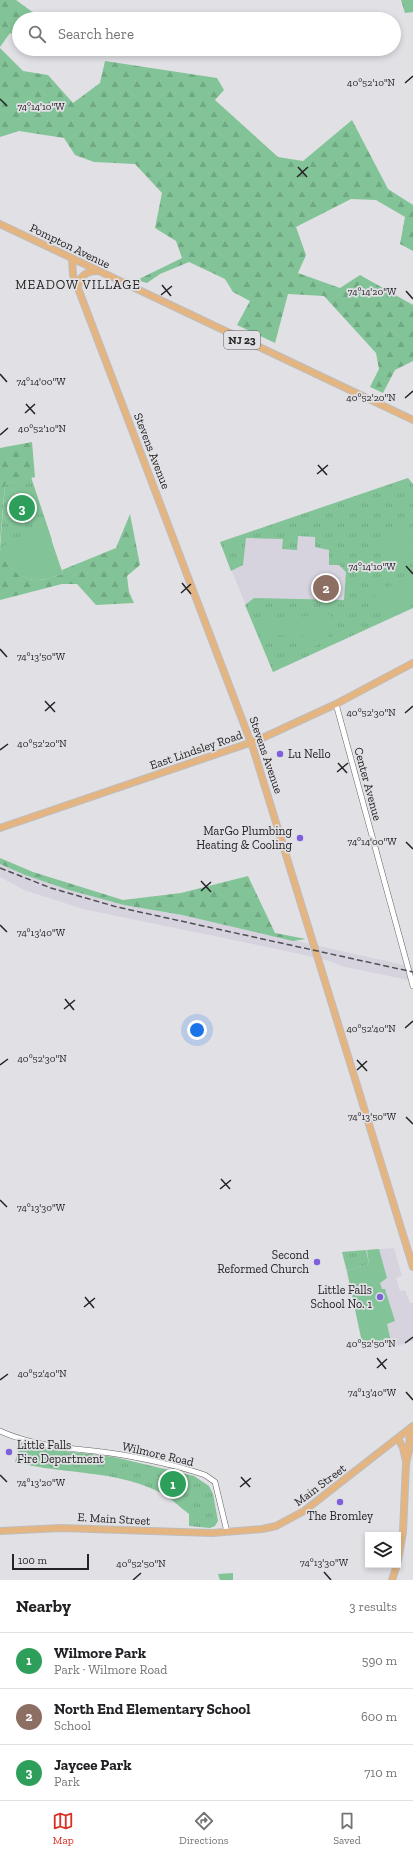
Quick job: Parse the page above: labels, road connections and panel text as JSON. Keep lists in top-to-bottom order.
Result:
{
  "streets": {
    "main road": [
      "Pompton Avenue",
      "NJ 23",
      "Stevens Avenue",
      "East Lindsley Road",
      "Main Street",
      "E. Main Street"
    ],
    "street": ["Center Avenue", "Wilmore Road"]
  },
  "crossings": [
    ["Pompton Avenue", "Stevens Avenue"],
    ["Stevens Avenue", "East Lindsley Road"],
    ["East Lindsley Road", "Center Avenue"],
    ["Wilmore Road", "Main Street"],
    ["Wilmore Road", "E. Main Street"],
    ["Main Street", "E. Main Street"]
  ],
  "districts": ["MEADOW VILLAGE"],
  "places": [
    "Lu Nello",
    "MarGo Plumbing Heating & Cooling",
    "Second Reformed Church",
    "Little Falls School No. 1",
    "Little Falls Fire Department",
    "The Bromley"
  ],
  "scale_bar": "100 m",
  "page": {
    "search": "Search here",
    "pins": ["3", "2", "1"],
    "scale": "100 m",
    "heading": ["Nearby", "3 results"],
    "list": [
      {
        "mark": "1",
        "name": "Wilmore Park",
        "note": "Park · Wilmore Road",
        "value": "590 m"
      },
      {
        "mark": "2",
        "name": "North End Elementary School",
        "note": "School",
        "value": "600 m"
      },
      {
        "mark": "3",
        "name": "Jaycee Park",
        "note": "Park",
        "value": "710 m"
      }
    ],
    "nav": ["Map", "Directions", "Saved"]
  },
  "coordinates": [
    "40°52'10\"N",
    "74°14'10\"W",
    "74°14'20\"W",
    "74°14'00\"W",
    "40°52'20\"N",
    "74°13'50\"W",
    "40°52'30\"N",
    "74°13'40\"W",
    "40°52'40\"N",
    "74°13'30\"W",
    "40°52'50\"N",
    "74°13'20\"W"
  ]
}
